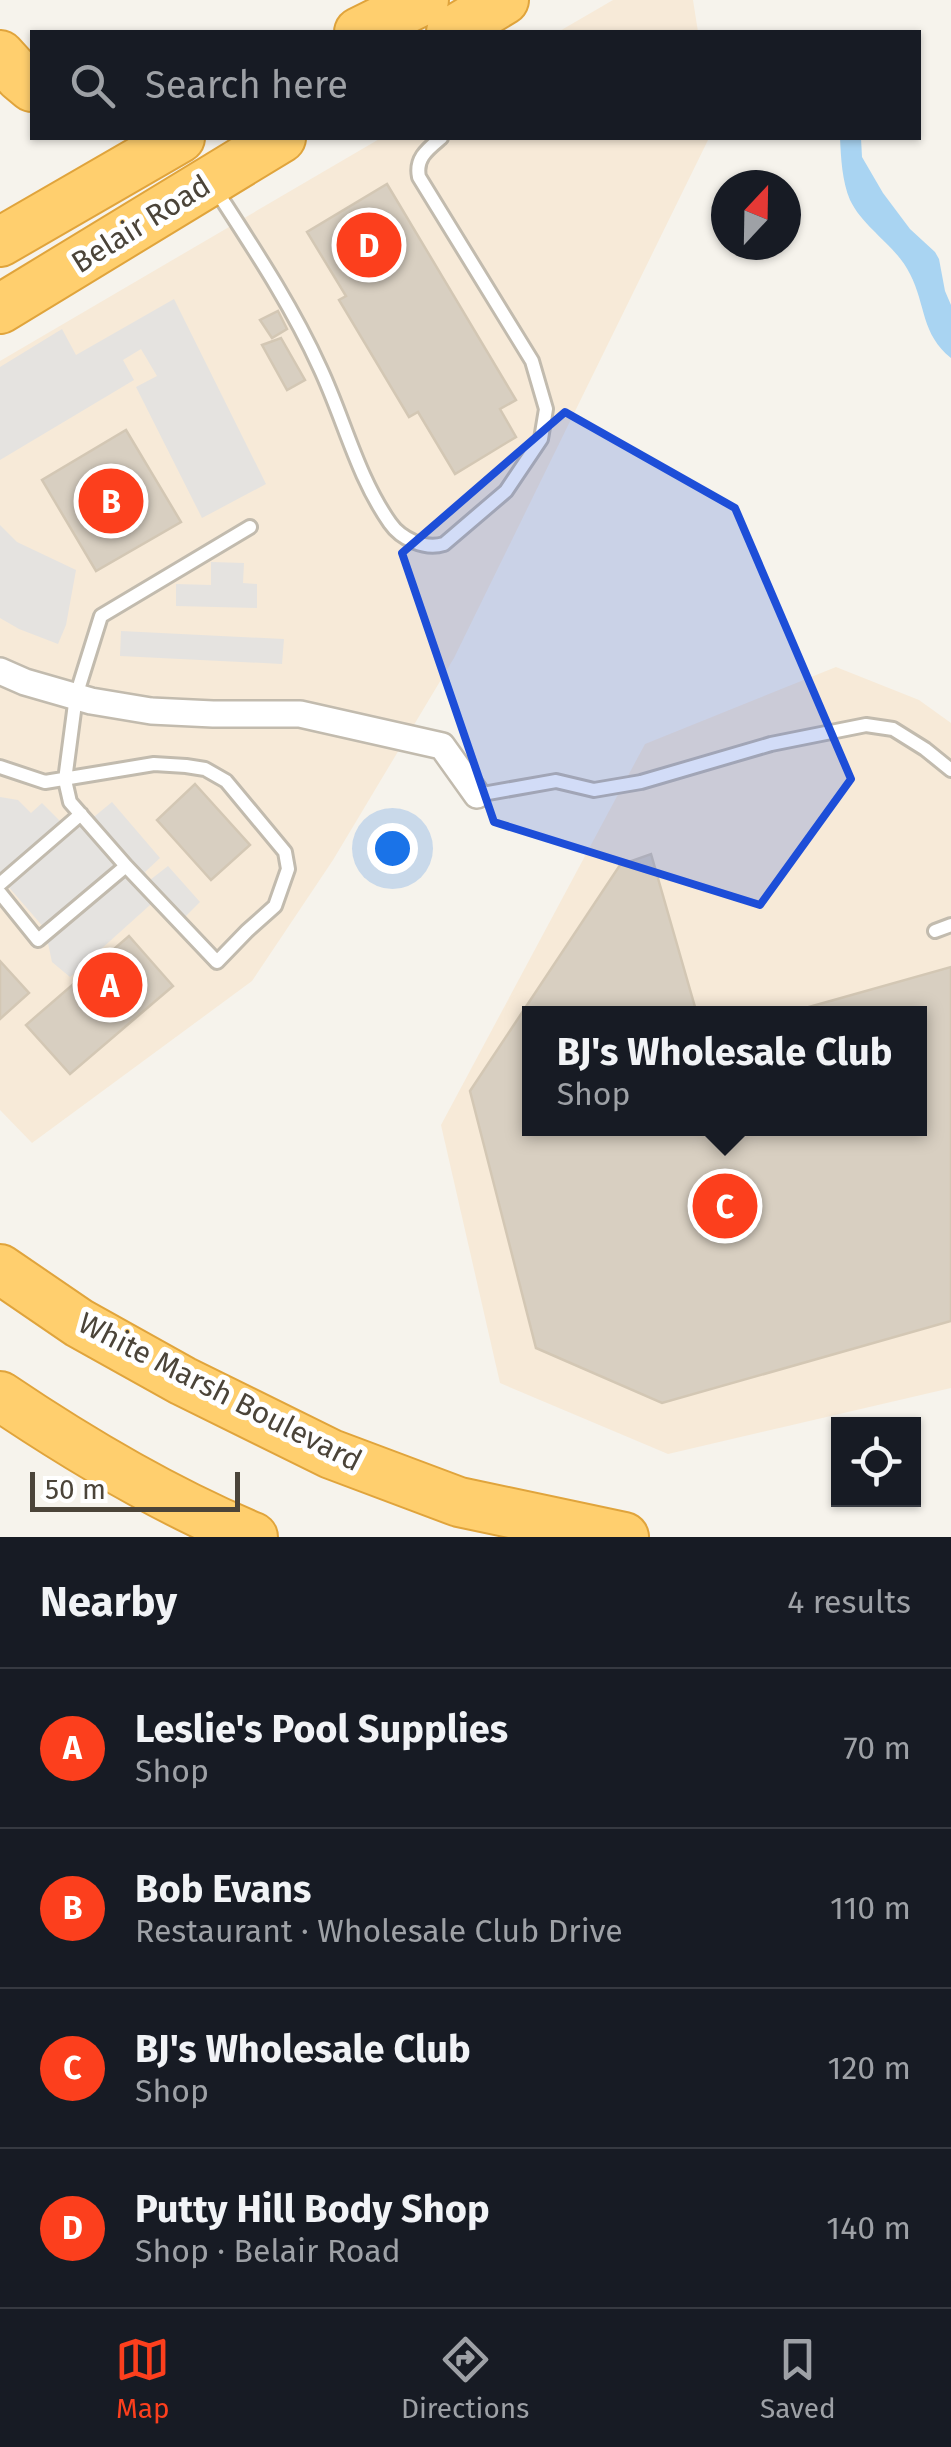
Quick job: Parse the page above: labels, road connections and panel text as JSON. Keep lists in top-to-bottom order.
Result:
{
  "streets": {
    "highway": ["Belair Road", "White Marsh Boulevard"]
  },
  "scale_bar": "50 m",
  "north": "top",
  "page": {
    "search": "Search here",
    "pins": [
      "D",
      "B",
      "A",
      "C"
    ],
    "popup": ["BJ's Wholesale Club", "Shop"],
    "scale": "50 m",
    "heading": ["Nearby", "4 results"],
    "list": [
      {
        "mark": "A",
        "name": "Leslie's Pool Supplies",
        "note": "Shop",
        "value": "70 m"
      },
      {
        "mark": "B",
        "name": "Bob Evans",
        "note": "Restaurant · Wholesale Club Drive",
        "value": "110 m"
      },
      {
        "mark": "C",
        "name": "BJ's Wholesale Club",
        "note": "Shop",
        "value": "120 m"
      },
      {
        "mark": "D",
        "name": "Putty Hill Body Shop",
        "note": "Shop · Belair Road",
        "value": "140 m"
      }
    ],
    "nav": ["Map", "Directions", "Saved"]
  }
}
